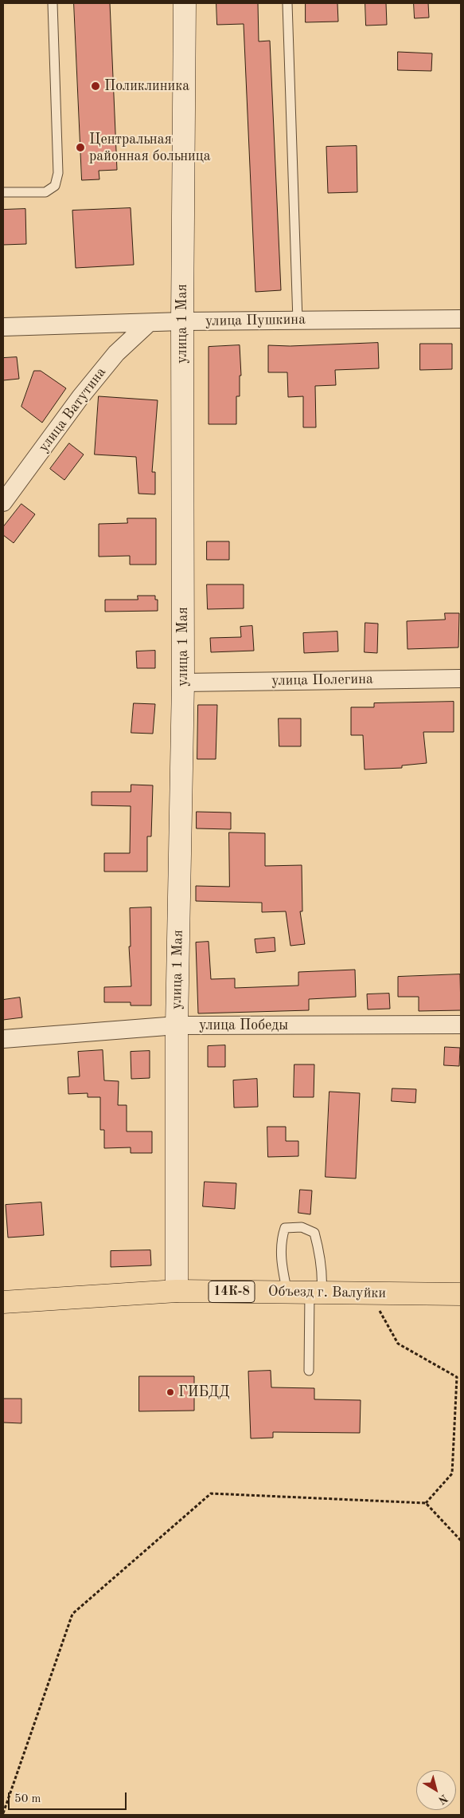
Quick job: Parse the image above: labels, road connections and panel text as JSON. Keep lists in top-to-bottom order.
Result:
{
  "streets": {
    "main road": ["улица 1 Мая", "14К-8", "Объезд г. Валуйки"],
    "street": [
      "улица Пушкина",
      "улица Ватутина",
      "улица Полегина",
      "улица Победы"
    ]
  },
  "crossings": [
    ["улица Пушкина", "улица 1 Мая"],
    ["улица Пушкина", "улица Ватутина"],
    ["улица 1 Мая", "улица Полегина"],
    ["улица 1 Мая", "улица Победы"],
    ["улица 1 Мая", "Объезд г. Валуйки"]
  ],
  "places": ["Поликлиника", "Центральная районная больница", "ГИБДД"],
  "scale_bar": "50 m",
  "north": "bottom right"
}
